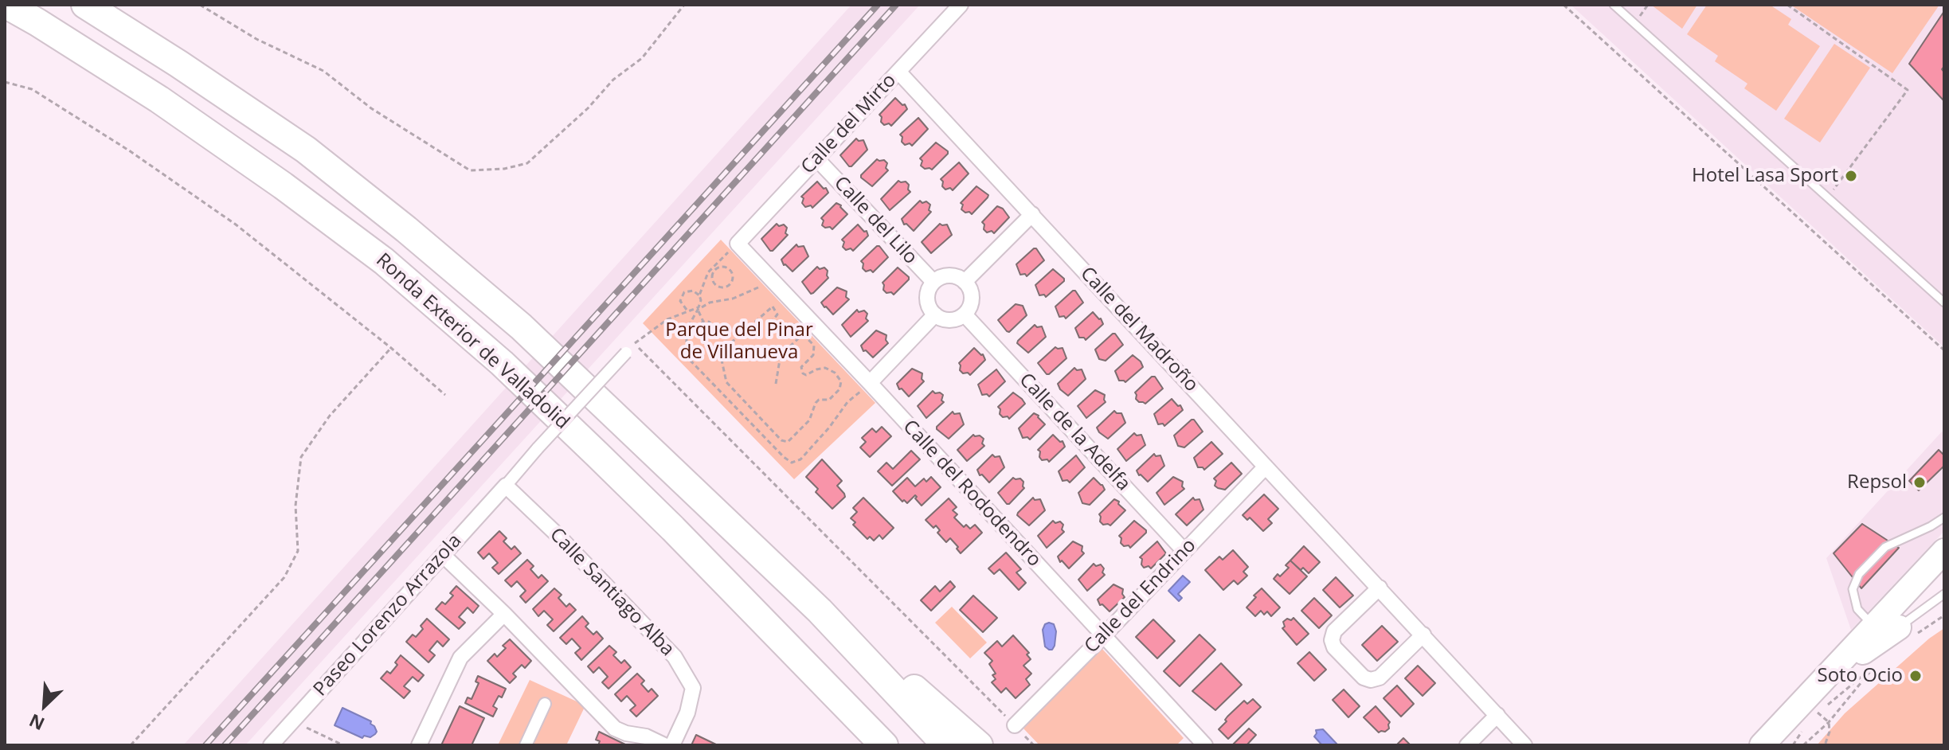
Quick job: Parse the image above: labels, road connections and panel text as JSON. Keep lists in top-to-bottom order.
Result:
{
  "streets": {
    "highway": ["Ronda Exterior de Valladolid"],
    "street": [
      "Calle del Mirto",
      "Calle del Lilo",
      "Calle del Madroño",
      "Calle de la Adelfa",
      "Calle del Rododendro",
      "Calle Santiago Alba",
      "Calle del Endrino",
      "Paseo Lorenzo Arrazola"
    ]
  },
  "crossings": [
    ["Calle del Mirto", "Calle del Lilo"],
    ["Calle del Mirto", "Calle del Madroño"],
    ["Calle del Mirto", "Calle del Rododendro"],
    ["Calle del Lilo", "Calle de la Adelfa"],
    ["Calle del Madroño", "Calle del Endrino"],
    ["Calle de la Adelfa", "Calle del Endrino"],
    ["Calle del Rododendro", "Calle del Endrino"],
    ["Calle Santiago Alba", "Paseo Lorenzo Arrazola"]
  ],
  "parks": ["Parque del Pinar de Villanueva"],
  "places": ["Hotel Lasa Sport", "Repsol", "Soto Ocio"],
  "north": "bottom left"
}
